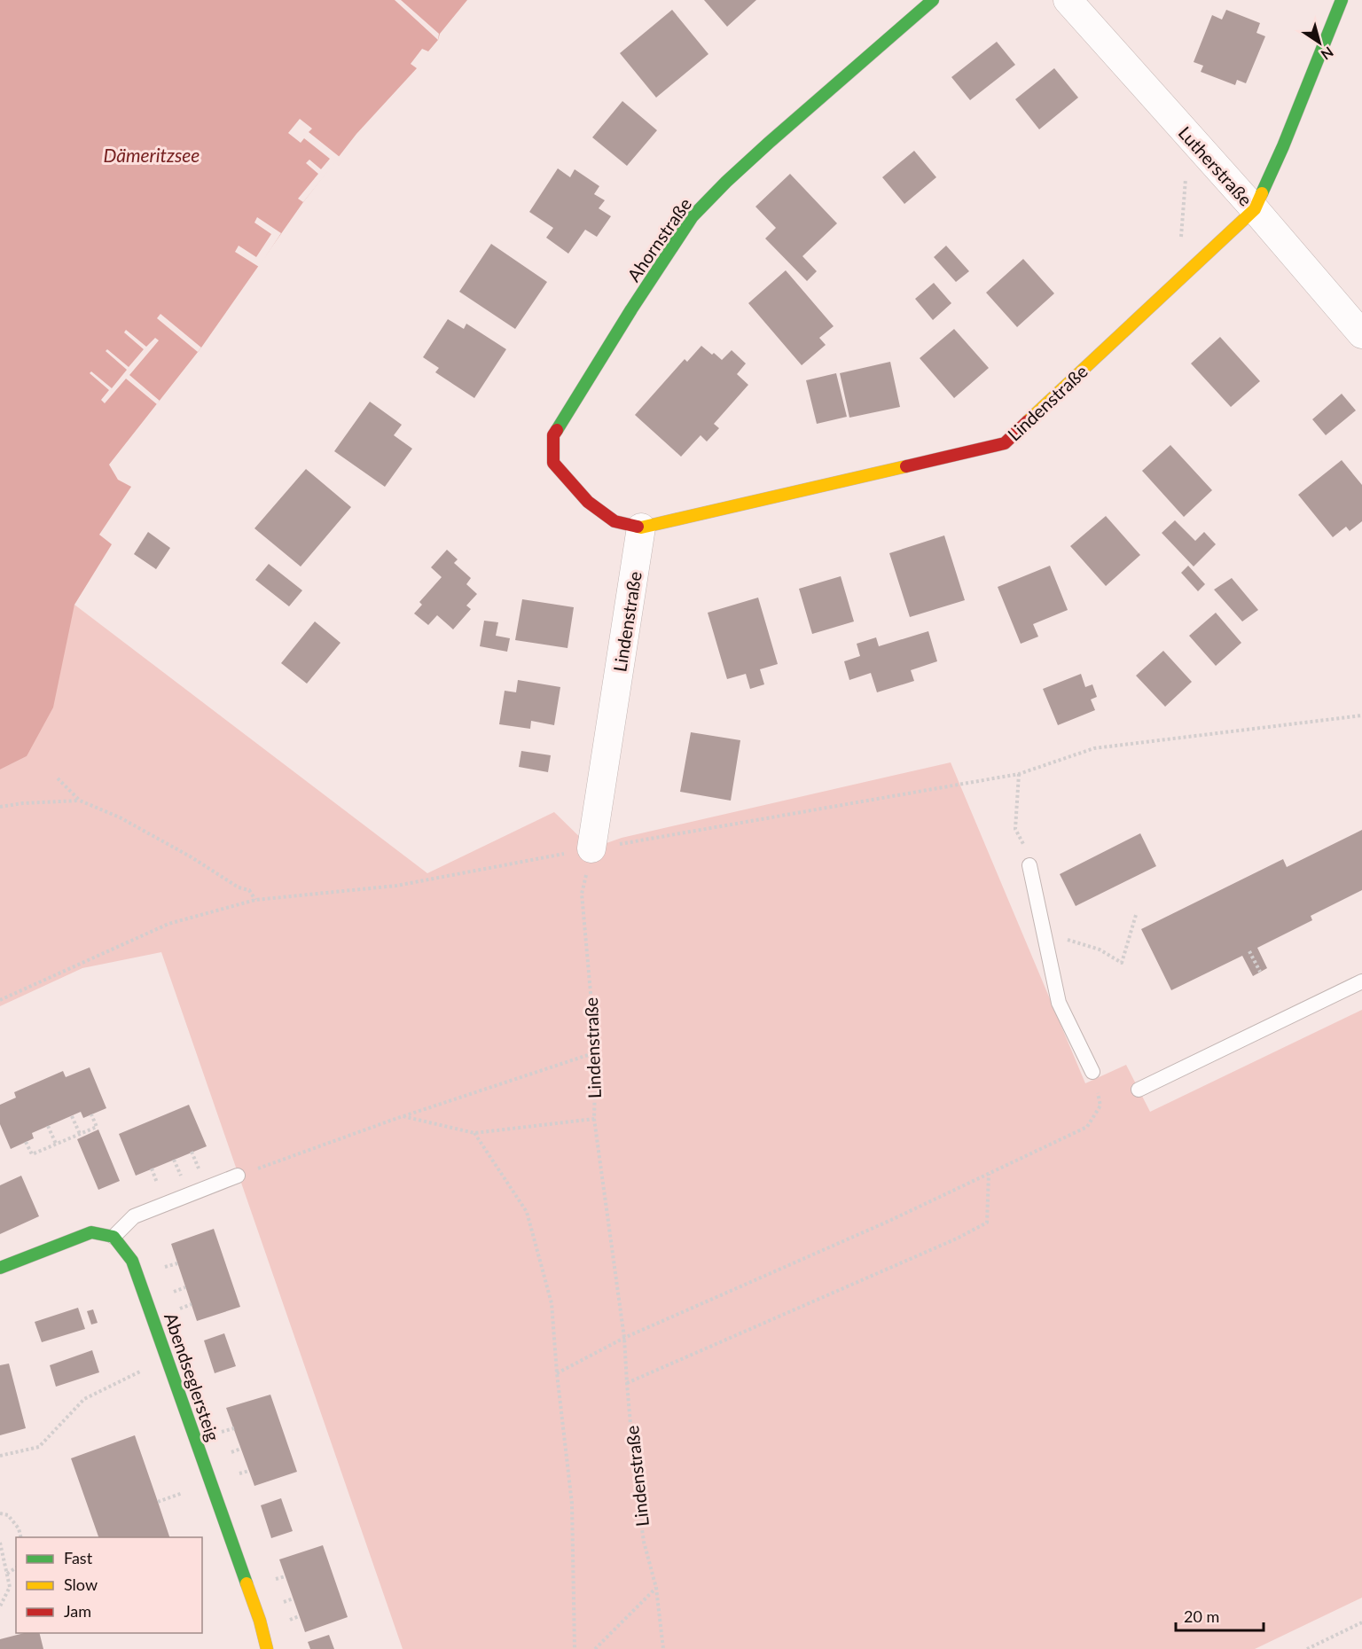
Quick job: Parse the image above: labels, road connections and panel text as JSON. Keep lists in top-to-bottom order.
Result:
{
  "streets": {
    "street": [
      "Lutherstraße",
      "Ahornstraße",
      "Lindenstraße",
      "Abendseglersteig"
    ]
  },
  "crossings": [
    ["Lutherstraße", "Lindenstraße"],
    ["Ahornstraße", "Lindenstraße"]
  ],
  "water": ["Dämeritzsee"],
  "legend": ["Fast", "Slow", "Jam"],
  "scale_bar": "20 m",
  "north": "bottom right"
}
